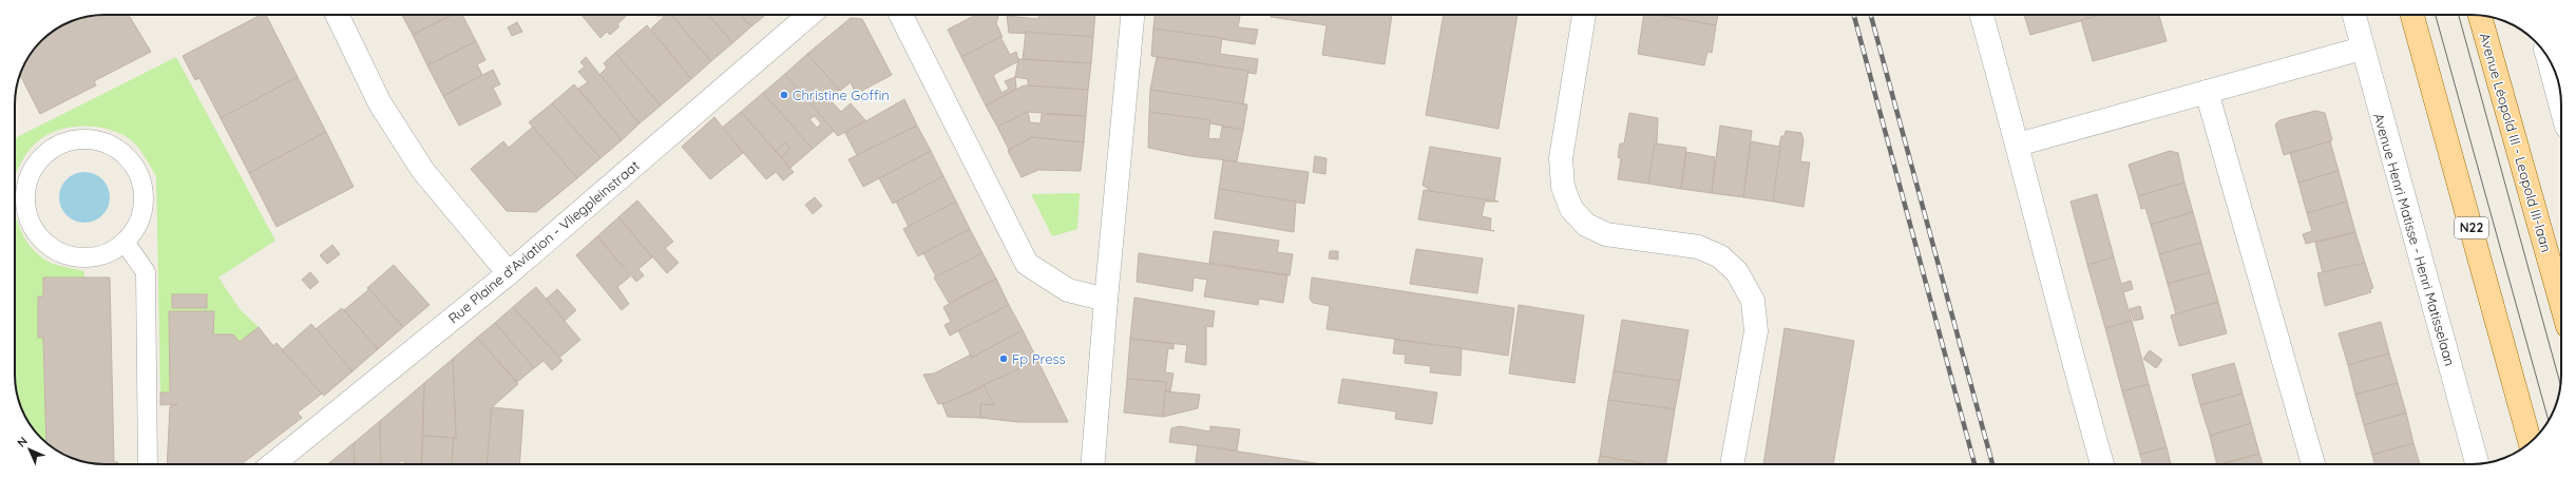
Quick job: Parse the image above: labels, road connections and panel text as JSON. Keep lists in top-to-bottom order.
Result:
{
  "streets": {
    "main road": ["Avenue Léopold III - Leopold III-laan", "N22"],
    "street": ["Avenue Henri Matisse - Henri Matisselaan", "Rue Plaine d'Aviation - Vliegpleinstraat"]
  },
  "places": ["Christine Goffin", "Fp Press"],
  "north": "top left"
}
